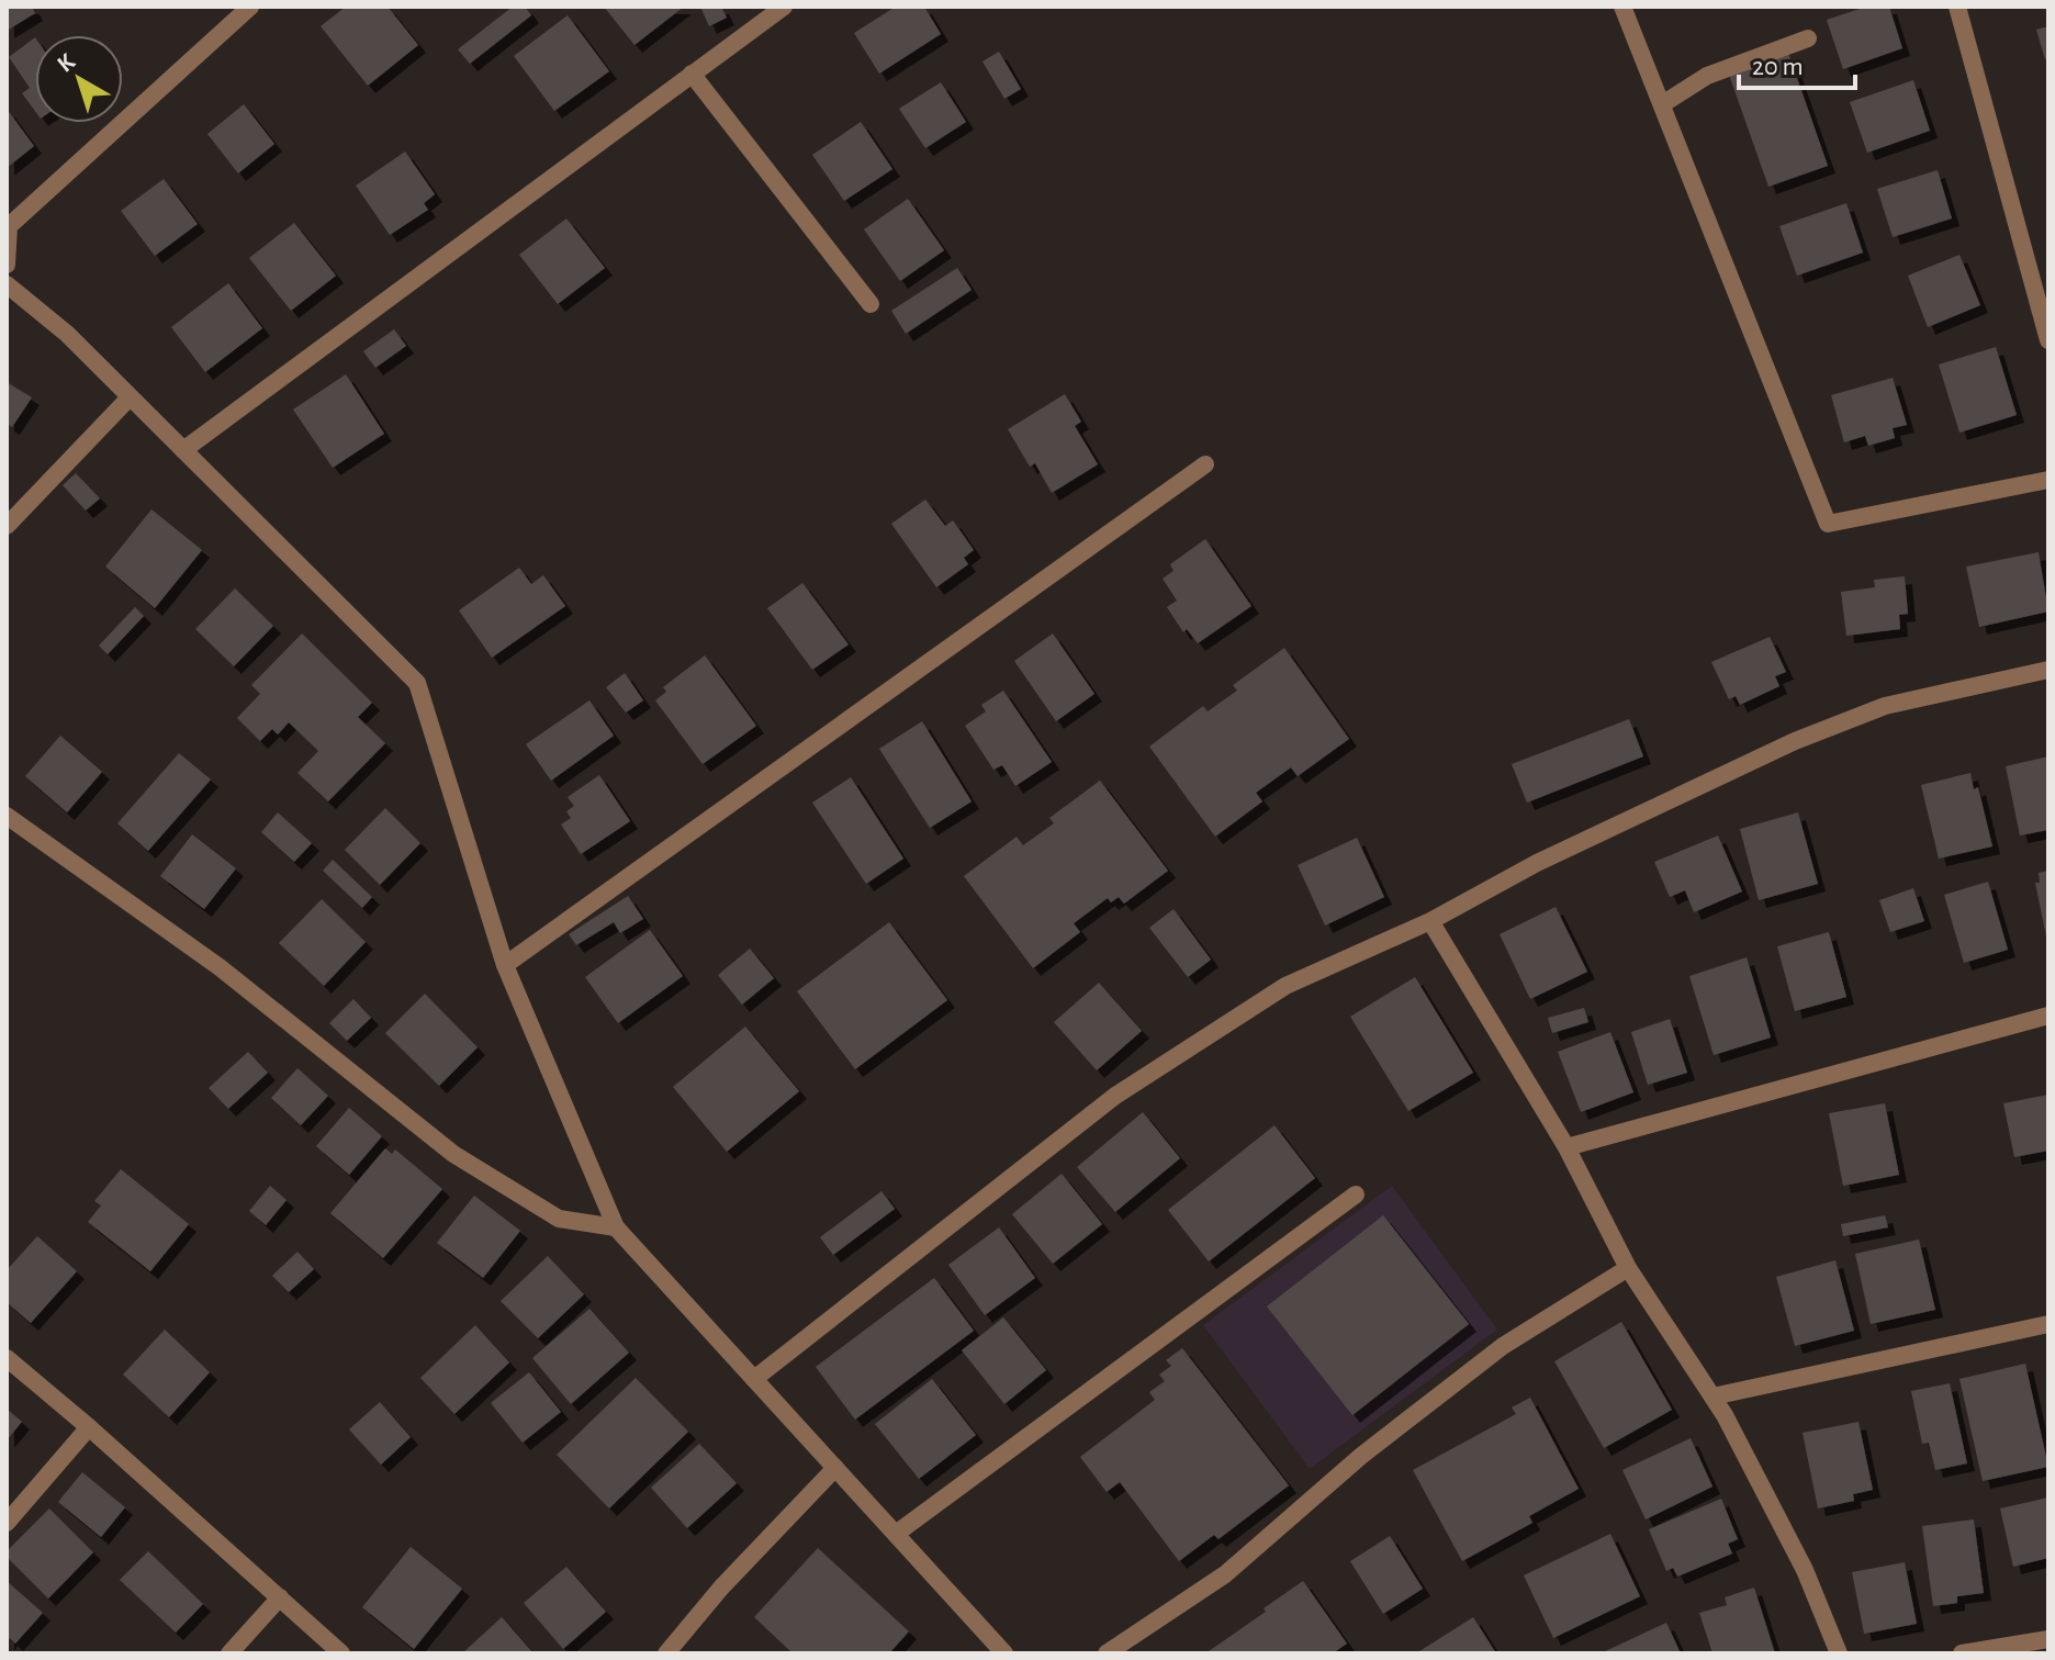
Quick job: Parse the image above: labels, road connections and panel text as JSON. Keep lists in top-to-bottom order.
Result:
{
  "scale_bar": "20 m",
  "north": "top left"
}
